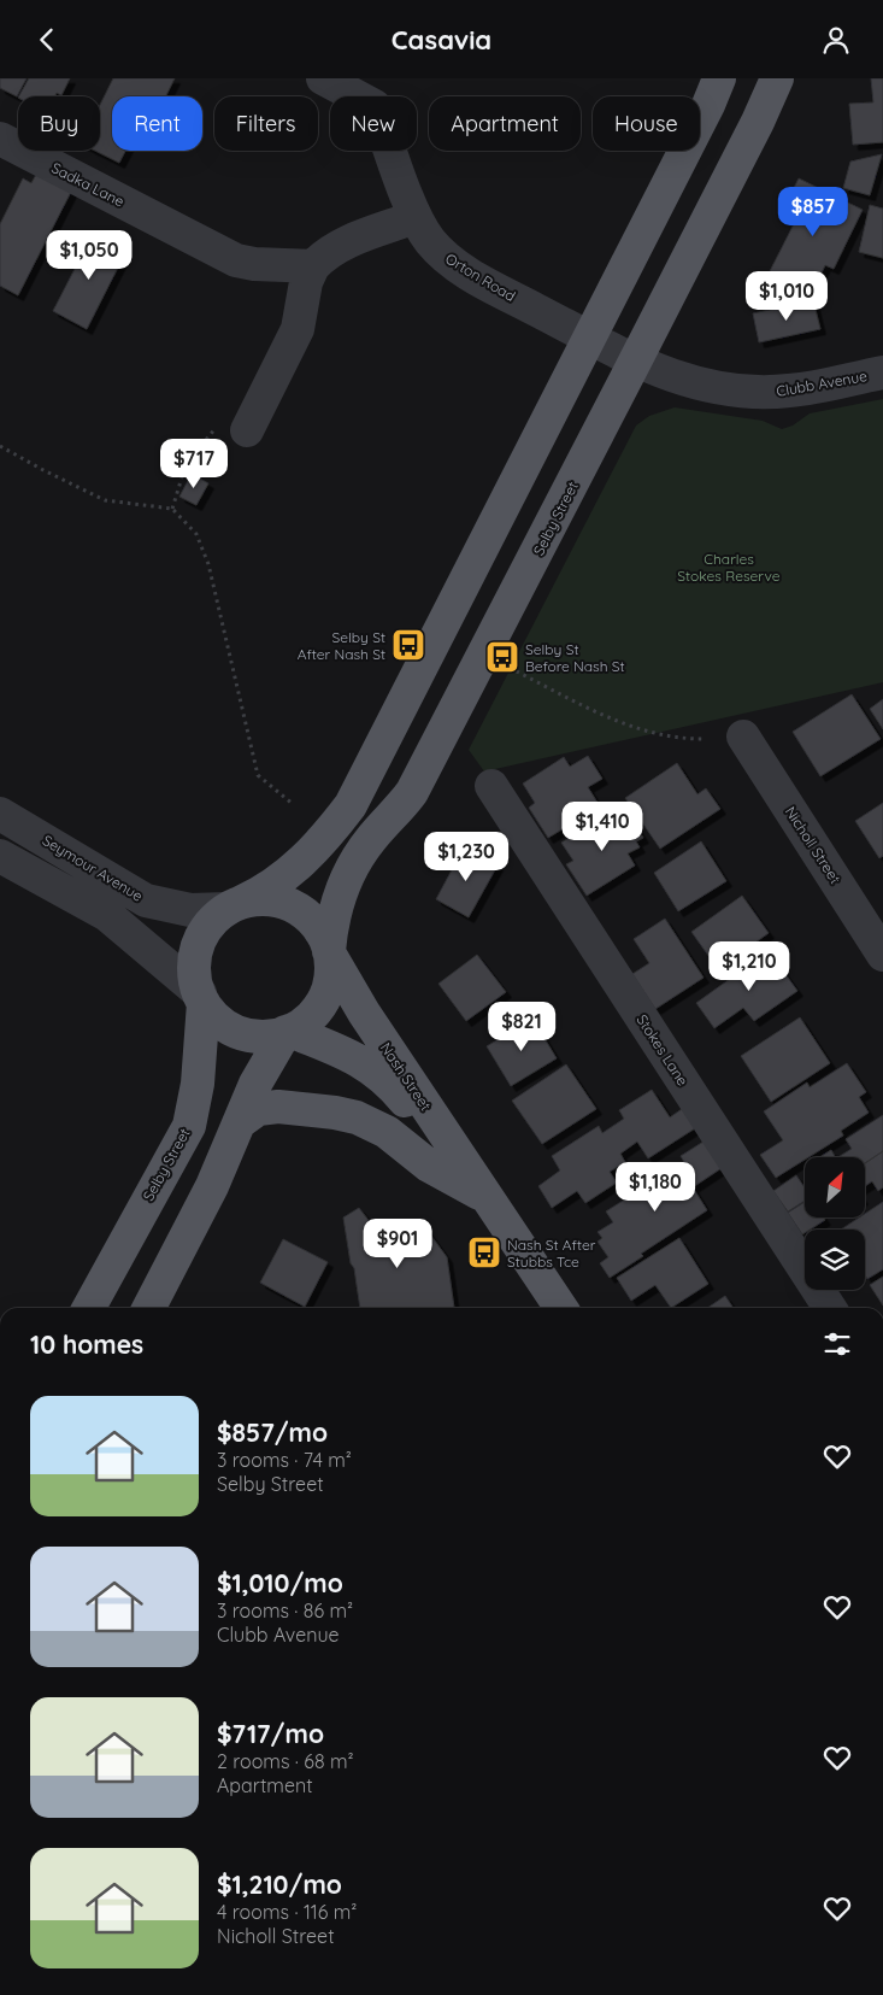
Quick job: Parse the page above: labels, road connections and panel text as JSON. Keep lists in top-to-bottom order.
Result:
{
  "streets": {
    "main road": ["Selby Street", "Nash Street"],
    "street": [
      "Sadka Lane",
      "Orton Road",
      "Clubb Avenue",
      "Nicholl Street",
      "Seymour Avenue",
      "Stokes Lane"
    ]
  },
  "crossings": [
    ["Orton Road", "Clubb Avenue"],
    ["Clubb Avenue", "Selby Street"],
    ["Selby Street", "Seymour Avenue"],
    ["Selby Street", "Nash Street"],
    ["Seymour Avenue", "Nash Street"]
  ],
  "parks": ["Charles Stokes Reserve"],
  "places": {
    "bus stop": ["Selby St After Nash St", "Selby St Before Nash St", "Nash St After Stubbs Tce"]
  },
  "north": "top right",
  "page": {
    "header": "Casavia",
    "chip": [
      "Buy",
      "Rent",
      "Filters",
      "New",
      "Apartment",
      "House"
    ],
    "price": [
      "$857",
      "$1,050",
      "$1,010",
      "$717",
      "$1,410",
      "$1,230",
      "$1,210",
      "$821",
      "$1,180",
      "$901"
    ],
    "heading": "10 homes",
    "list": [
      {
        "name": "$857/mo",
        "note": "3 rooms · 74 m² · Selby Street"
      },
      {
        "name": "$1,010/mo",
        "note": "3 rooms · 86 m² · Clubb Avenue"
      },
      {
        "name": "$717/mo",
        "note": "2 rooms · 68 m² · Apartment"
      },
      {
        "name": "$1,210/mo",
        "note": "4 rooms · 116 m² · Nicholl Street"
      }
    ]
  }
}
